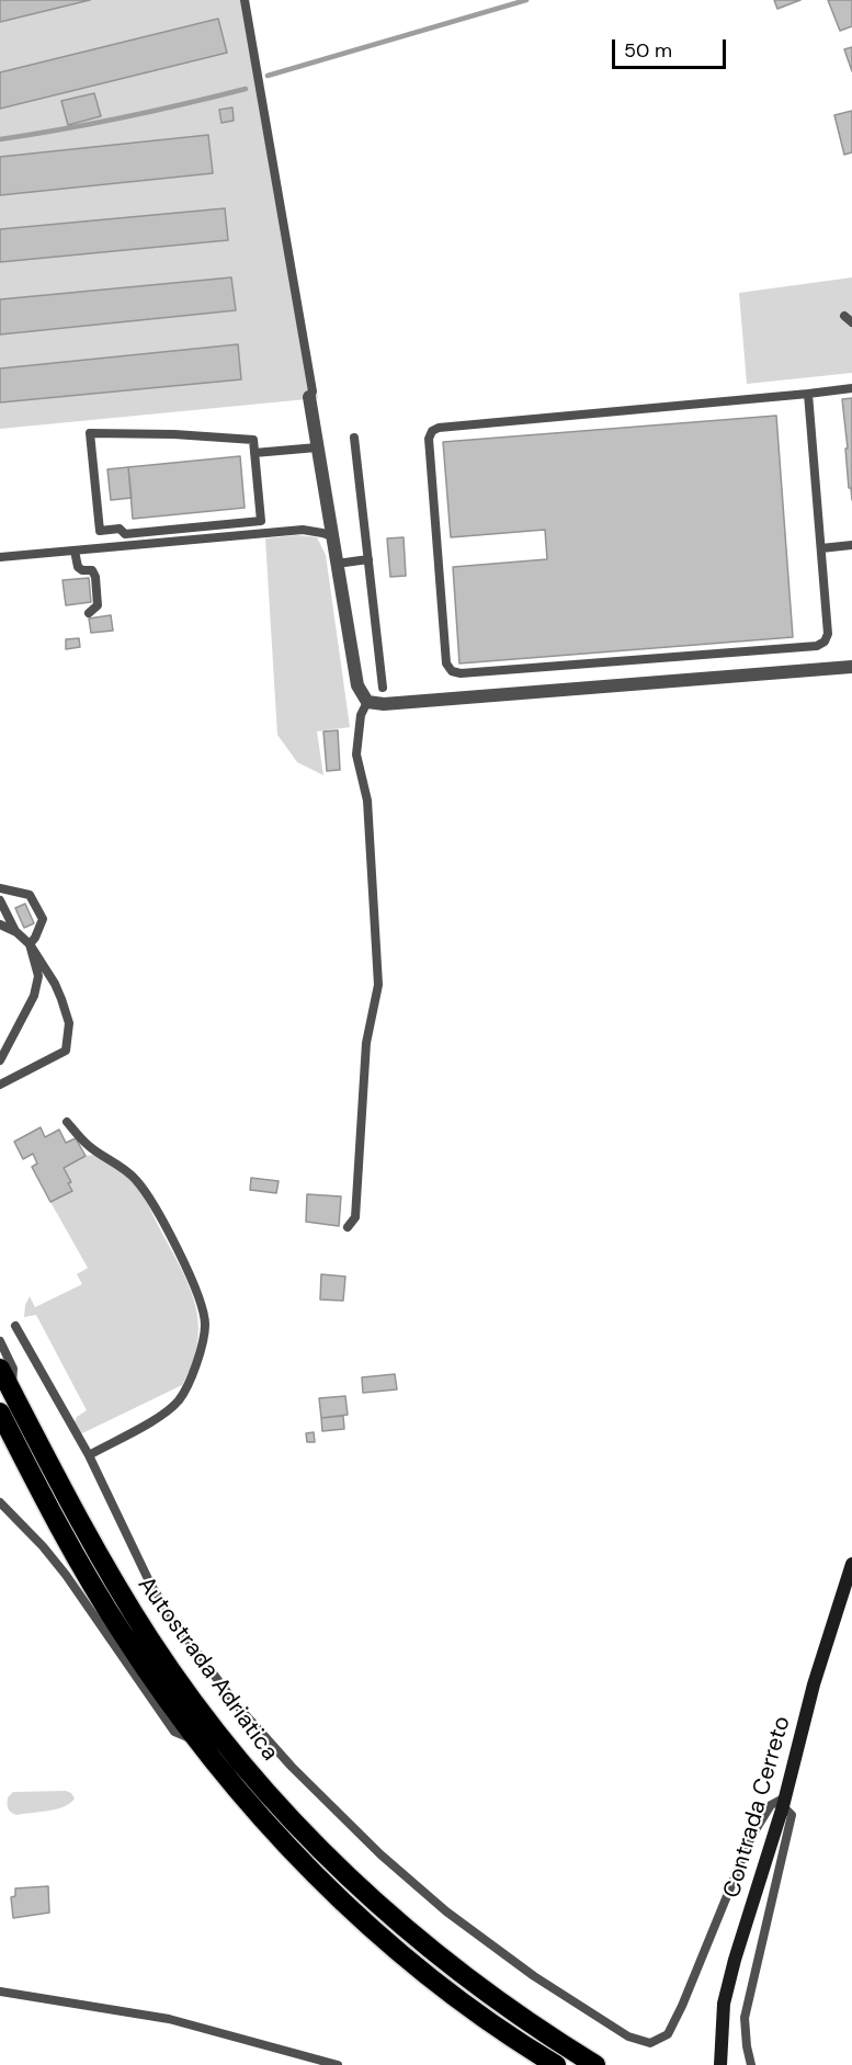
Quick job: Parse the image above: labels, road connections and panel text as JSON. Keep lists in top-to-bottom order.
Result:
{
  "streets": {
    "highway": ["Autostrada Adriatica"],
    "main road": ["Contrada Cerreto"]
  },
  "scale_bar": "50 m"
}
